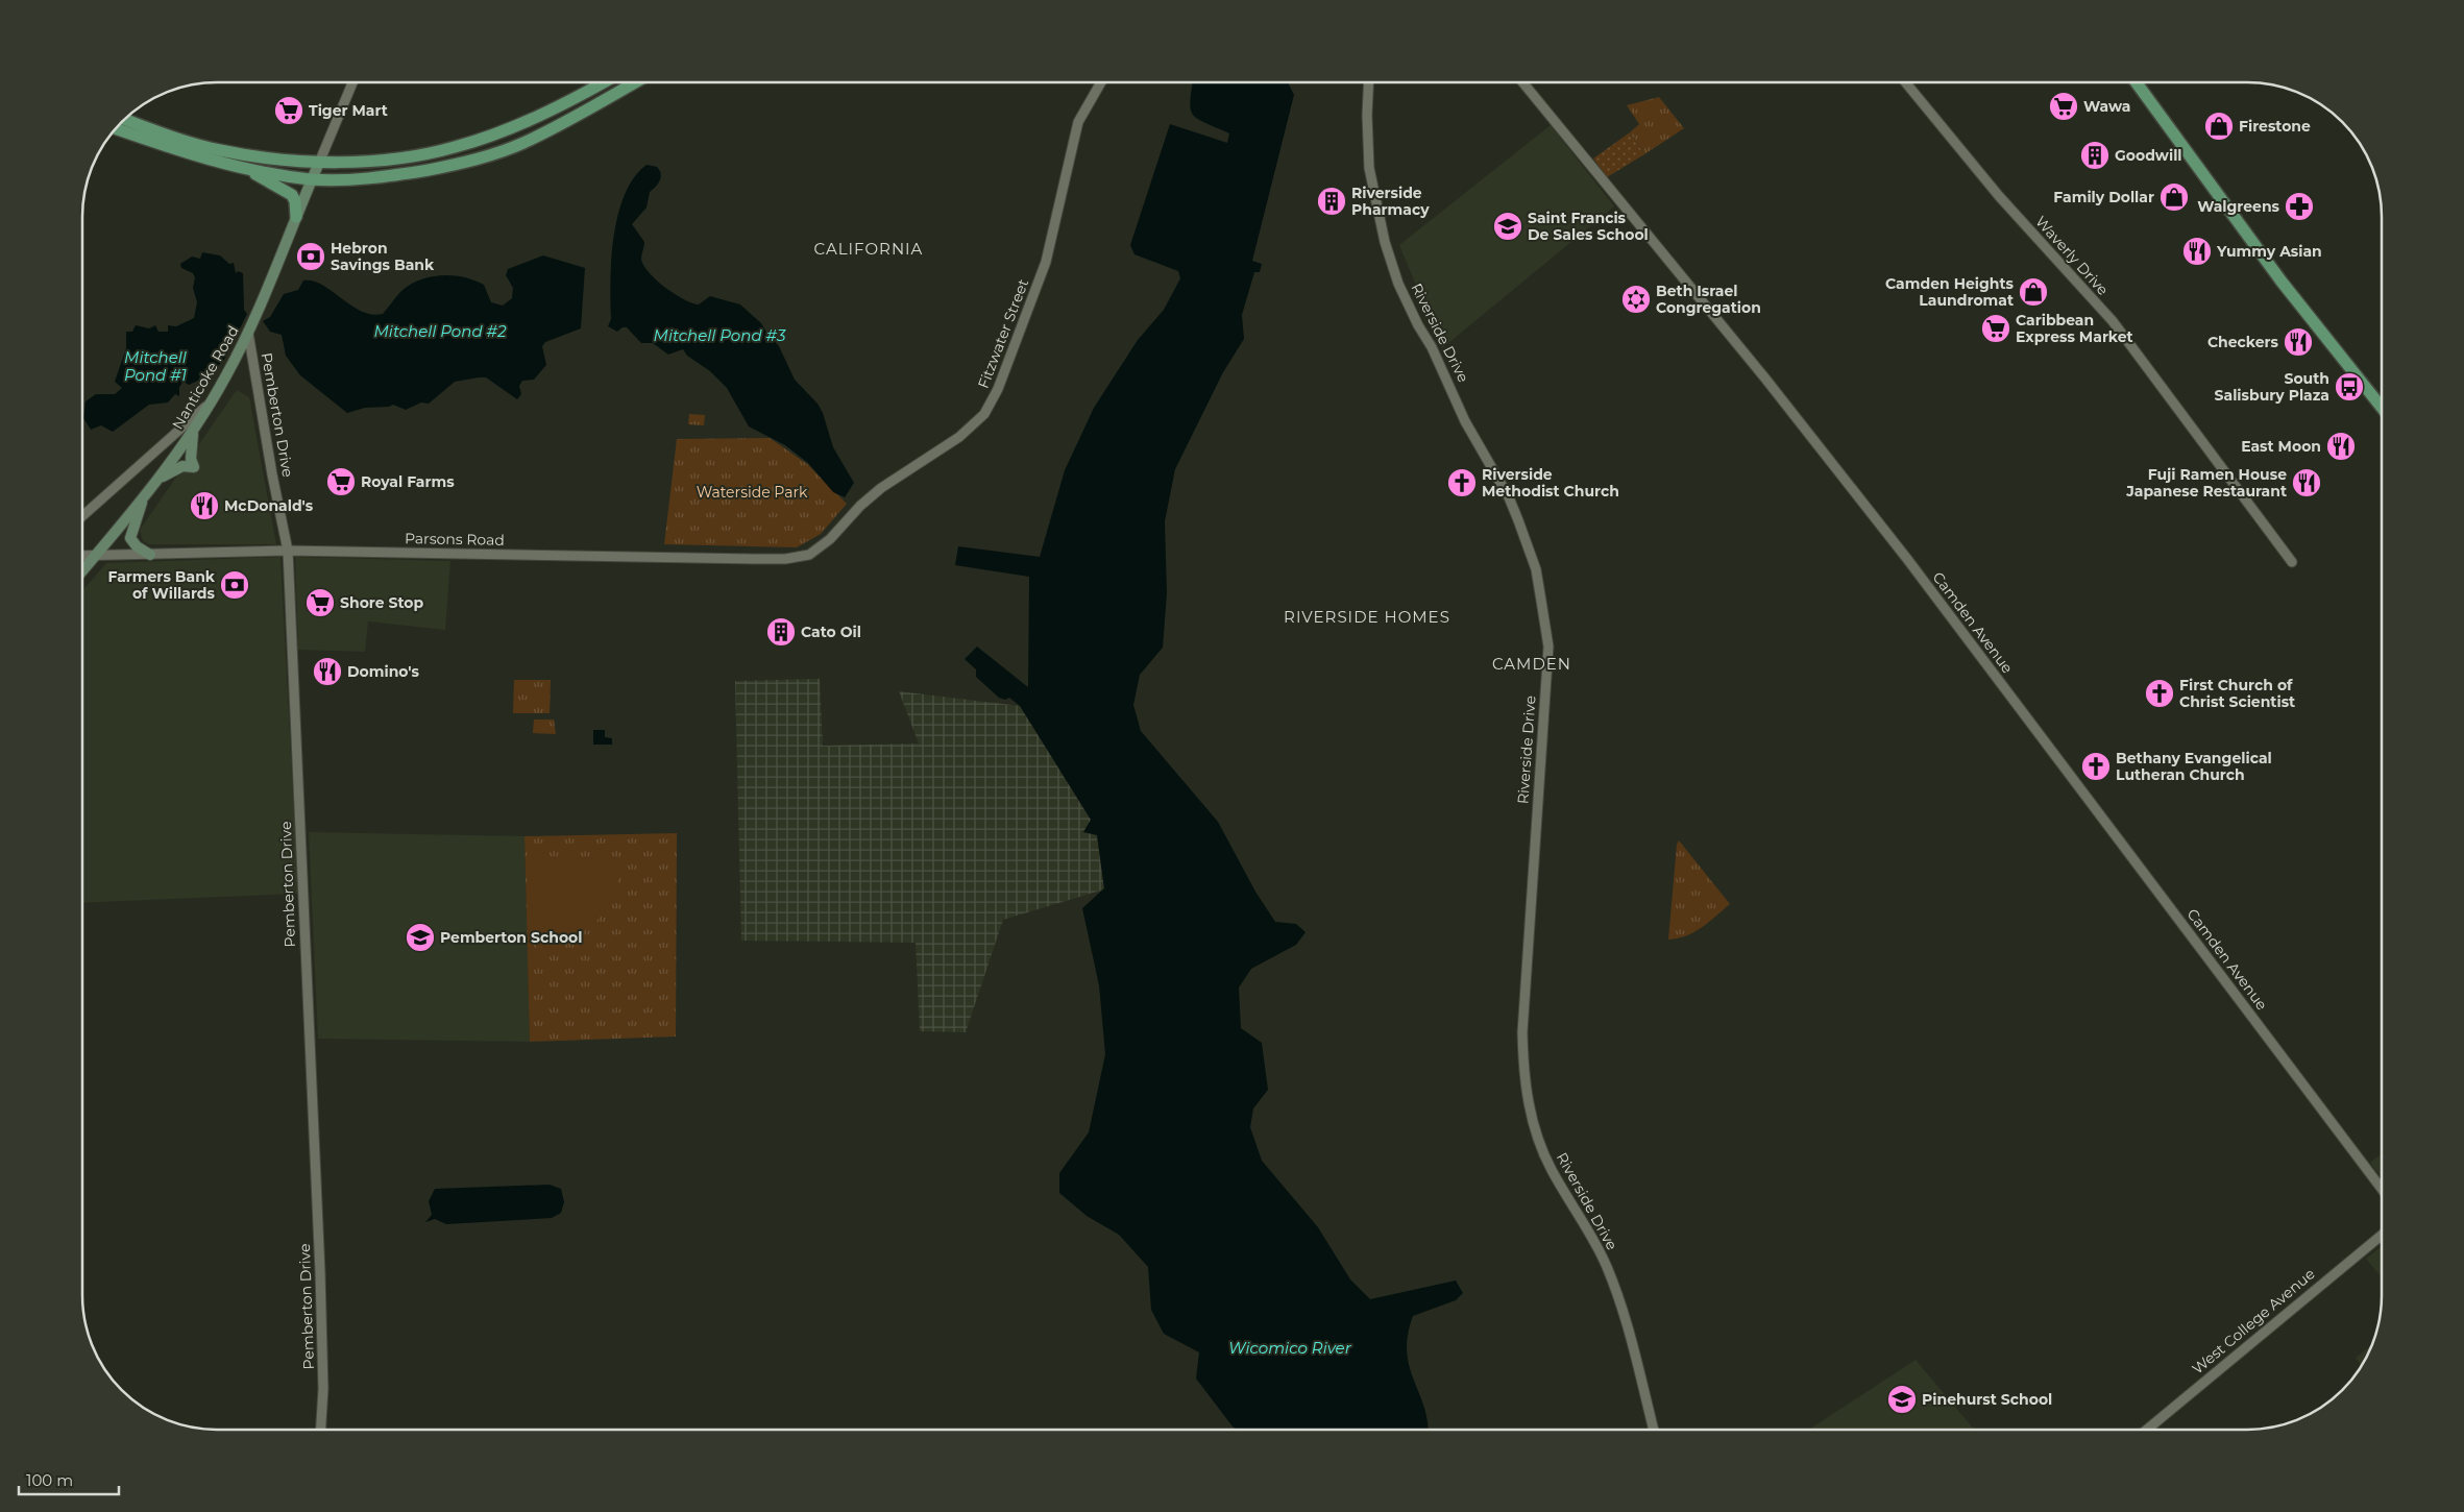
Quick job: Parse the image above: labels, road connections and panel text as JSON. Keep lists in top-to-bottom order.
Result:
{
  "streets": {
    "main road": ["Nanticoke Road"],
    "street": [
      "Waverly Drive",
      "Riverside Drive",
      "Fitzwater Street",
      "Pemberton Drive",
      "Parsons Road",
      "Camden Avenue",
      "West College Avenue"
    ]
  },
  "crossings": [
    ["Fitzwater Street", "Parsons Road"],
    ["Nanticoke Road", "Pemberton Drive"],
    ["Nanticoke Road", "Parsons Road"],
    ["Pemberton Drive", "Parsons Road"]
  ],
  "districts": ["CALIFORNIA", "RIVERSIDE HOMES", "CAMDEN"],
  "water": [
    "Mitchell Pond #2",
    "Mitchell Pond #3",
    "Mitchell Pond #1",
    "Wicomico River"
  ],
  "parks": ["Waterside Park"],
  "places": {
    "supermarket": [
      "Wawa",
      "Tiger Mart",
      "Caribbean Express Market",
      "Royal Farms",
      "Shore Stop"
    ],
    "shop": ["Firestone", "Family Dollar", "Camden Heights Laundromat"],
    "building": ["Goodwill", "Riverside Pharmacy", "Cato Oil"],
    "pharmacy": ["Walgreens"],
    "school or university": ["Saint Francis De Sales School", "Pemberton School", "Pinehurst School"],
    "restaurant": [
      "Yummy Asian",
      "Checkers",
      "East Moon",
      "Fuji Ramen House Japanese Restaurant",
      "McDonald's",
      "Domino's"
    ],
    "bank": ["Hebron Savings Bank", "Farmers Bank of Willards"],
    "synagogue": ["Beth Israel Congregation"],
    "bus stop": ["South Salisbury Plaza"],
    "church": ["Riverside Methodist Church", "First Church of Christ Scientist", "Bethany Evangelical Lutheran Church"]
  },
  "scale_bar": "100 m"
}
